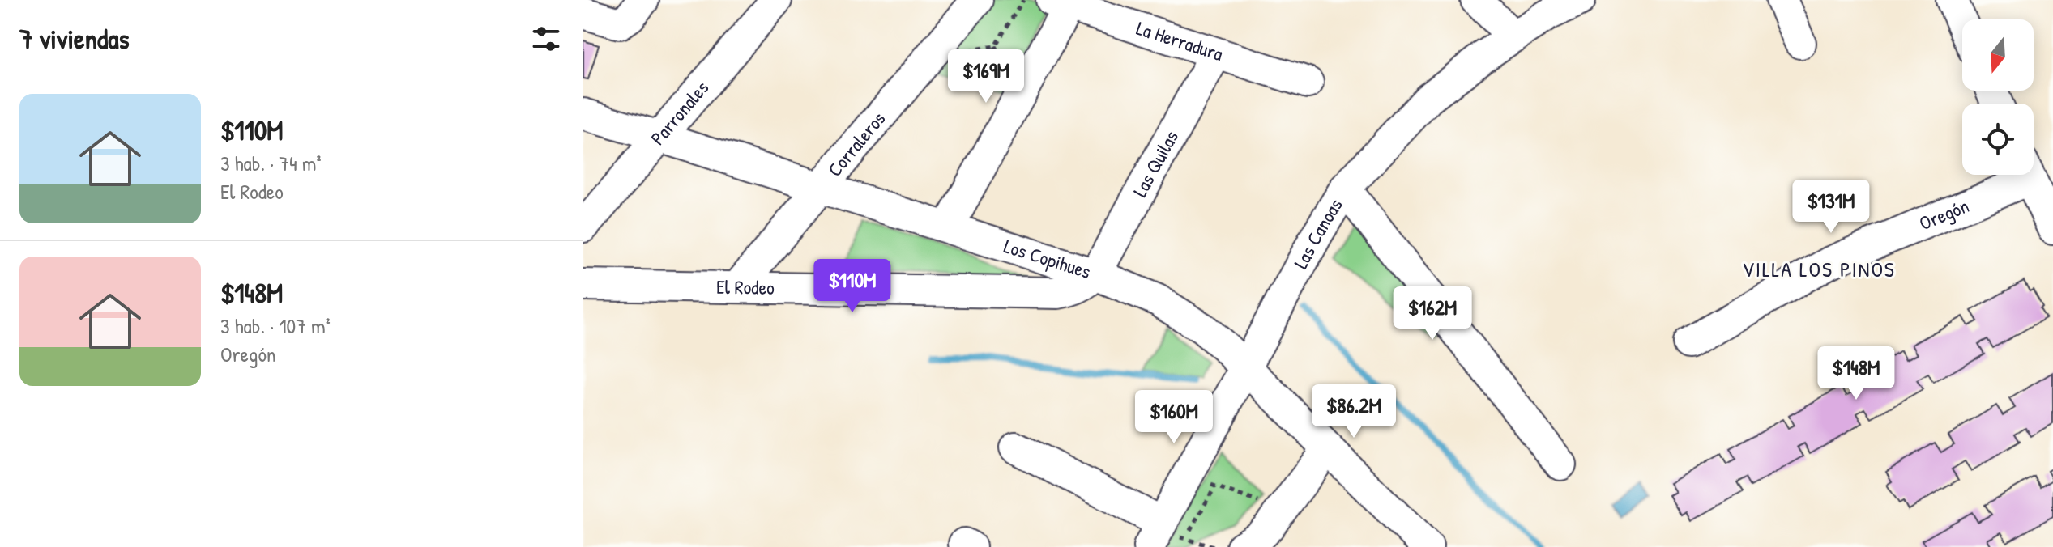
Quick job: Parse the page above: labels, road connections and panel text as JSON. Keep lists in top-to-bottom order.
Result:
{
  "streets": {
    "street": [
      "La Herradura",
      "Parronales",
      "Corraleros",
      "Las Quilas",
      "Oregón",
      "Las Canoas",
      "Los Copihues",
      "El Rodeo"
    ]
  },
  "crossings": [
    ["La Herradura", "Las Quilas"],
    ["Parronales", "Los Copihues"],
    ["Corraleros", "Los Copihues"],
    ["Corraleros", "El Rodeo"],
    ["Las Quilas", "Los Copihues"],
    ["Las Quilas", "El Rodeo"],
    ["Las Canoas", "Los Copihues"],
    ["Los Copihues", "El Rodeo"]
  ],
  "districts": ["VILLA LOS PINOS"],
  "north": "bottom",
  "page": {
    "heading": "7 viviendas",
    "price": [
      "$169M",
      "$131M",
      "$110M",
      "$162M",
      "$148M",
      "$86.2M",
      "$160M"
    ],
    "list": [
      {
        "name": "$110M",
        "note": "3 hab. · 74 m² · El Rodeo"
      },
      {
        "name": "$148M",
        "note": "3 hab. · 107 m² · Oregón"
      }
    ]
  }
}
